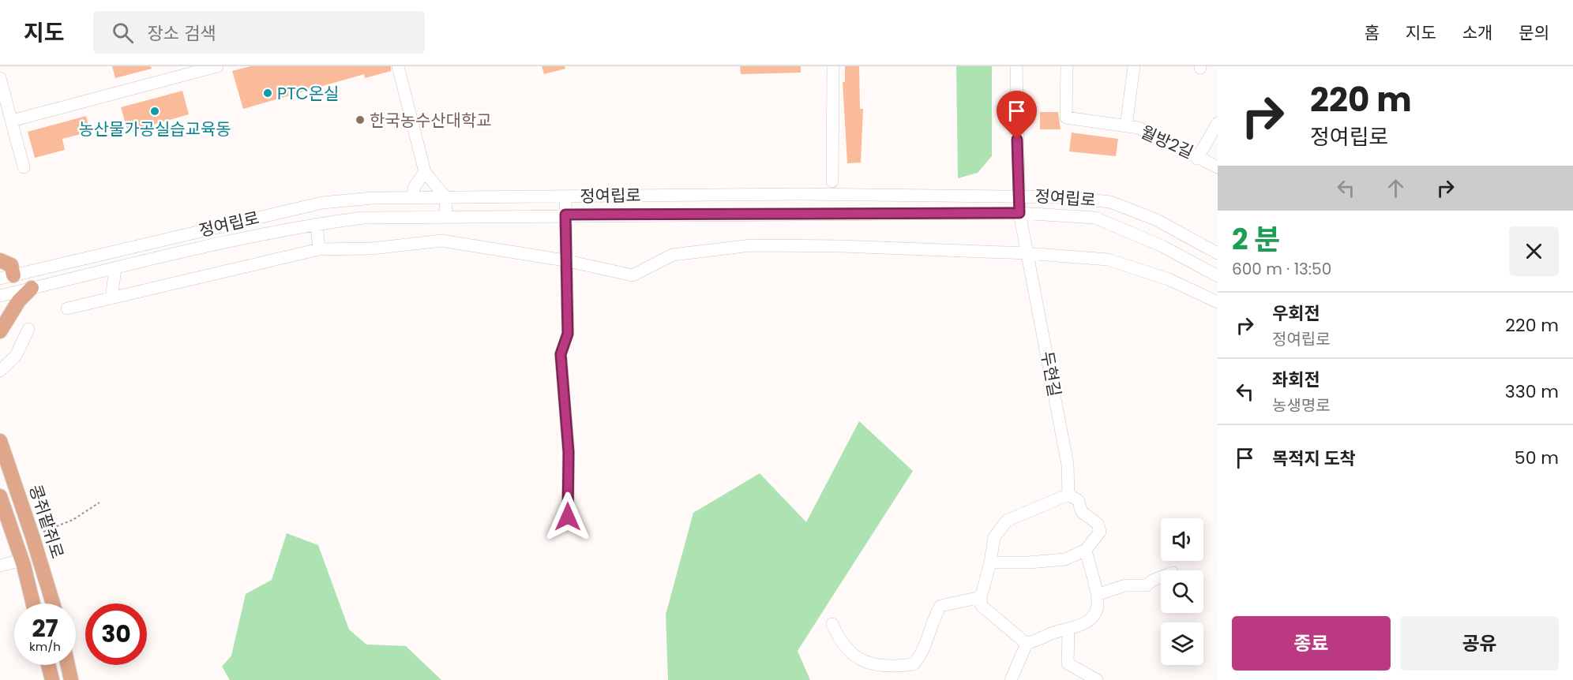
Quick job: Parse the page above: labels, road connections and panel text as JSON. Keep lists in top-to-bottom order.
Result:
{
  "streets": {
    "main road": ["콩쥐팥쥐로"],
    "street": ["월방2길", "정여립로", "두현길"]
  },
  "crossings": [
    ["정여립로", "두현길"]
  ],
  "places": ["PTC온실", "농산물가공실습교육동", "한국농수산대학교"],
  "page": {
    "header": "지도",
    "search": "장소 검색",
    "nav": [
      "홈",
      "지도",
      "소개",
      "문의"
    ],
    "turn": ["220 m", "정여립로"],
    "heading": ["2 분", "600 m · 13:50"],
    "list": [
      {
        "name": "우회전",
        "note": "정여립로",
        "value": "220 m"
      },
      {
        "name": "좌회전",
        "note": "농생명로",
        "value": "330 m"
      },
      {
        "name": "목적지 도착",
        "value": "50 m"
      }
    ],
    "speed": "27 km/h",
    "limit": "30",
    "buttons": ["종료", "공유"]
  }
}
